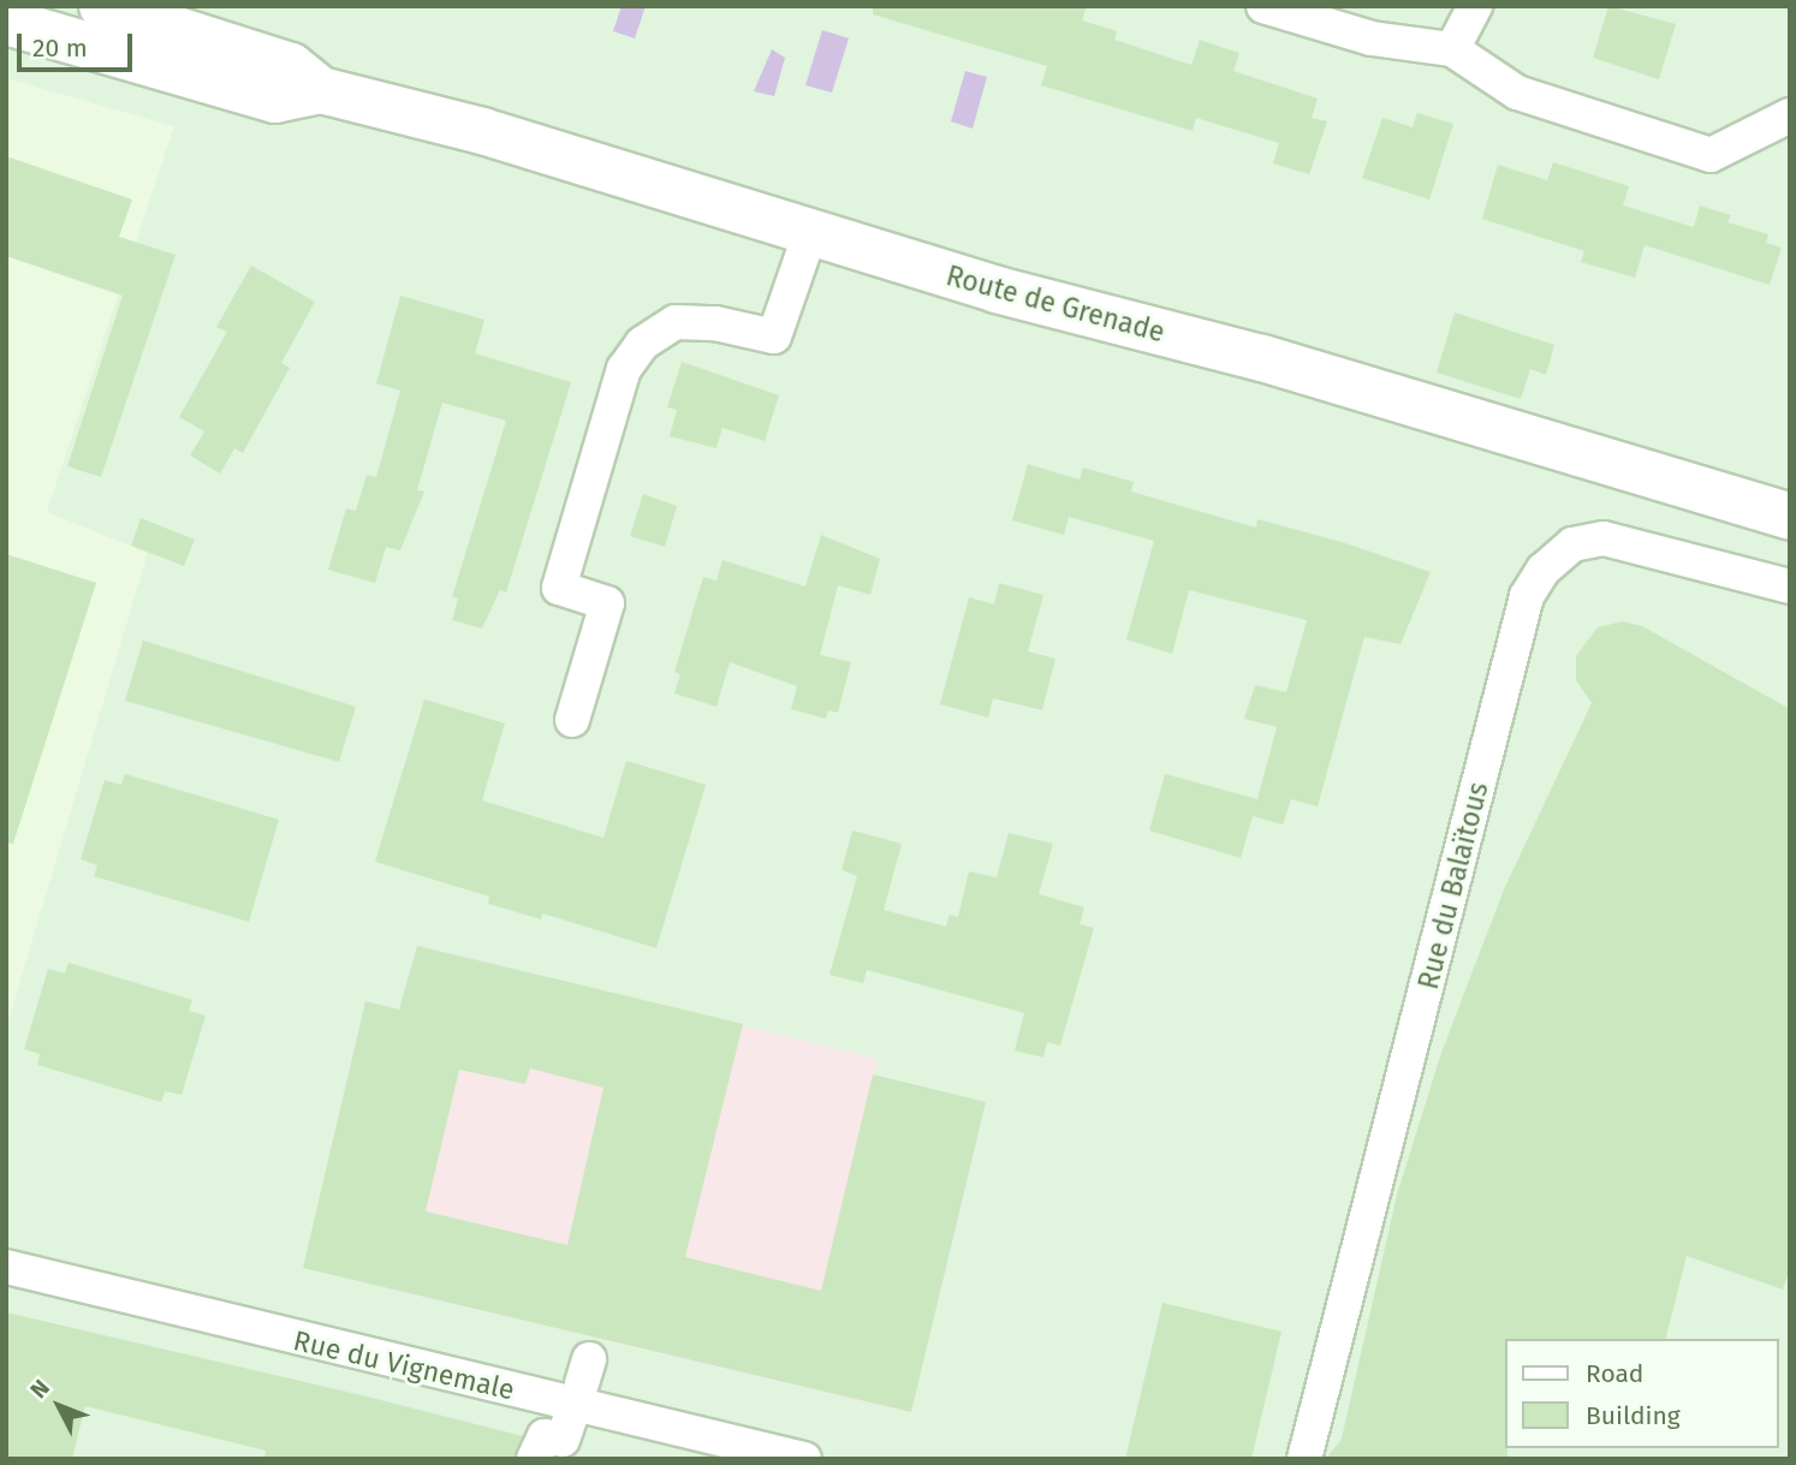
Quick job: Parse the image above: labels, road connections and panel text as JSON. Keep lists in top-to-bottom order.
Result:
{
  "streets": {
    "main road": ["Route de Grenade"],
    "street": ["Rue du Balaïtous", "Rue du Vignemale"]
  },
  "legend": ["Road", "Building"],
  "scale_bar": "20 m",
  "north": "top left"
}
